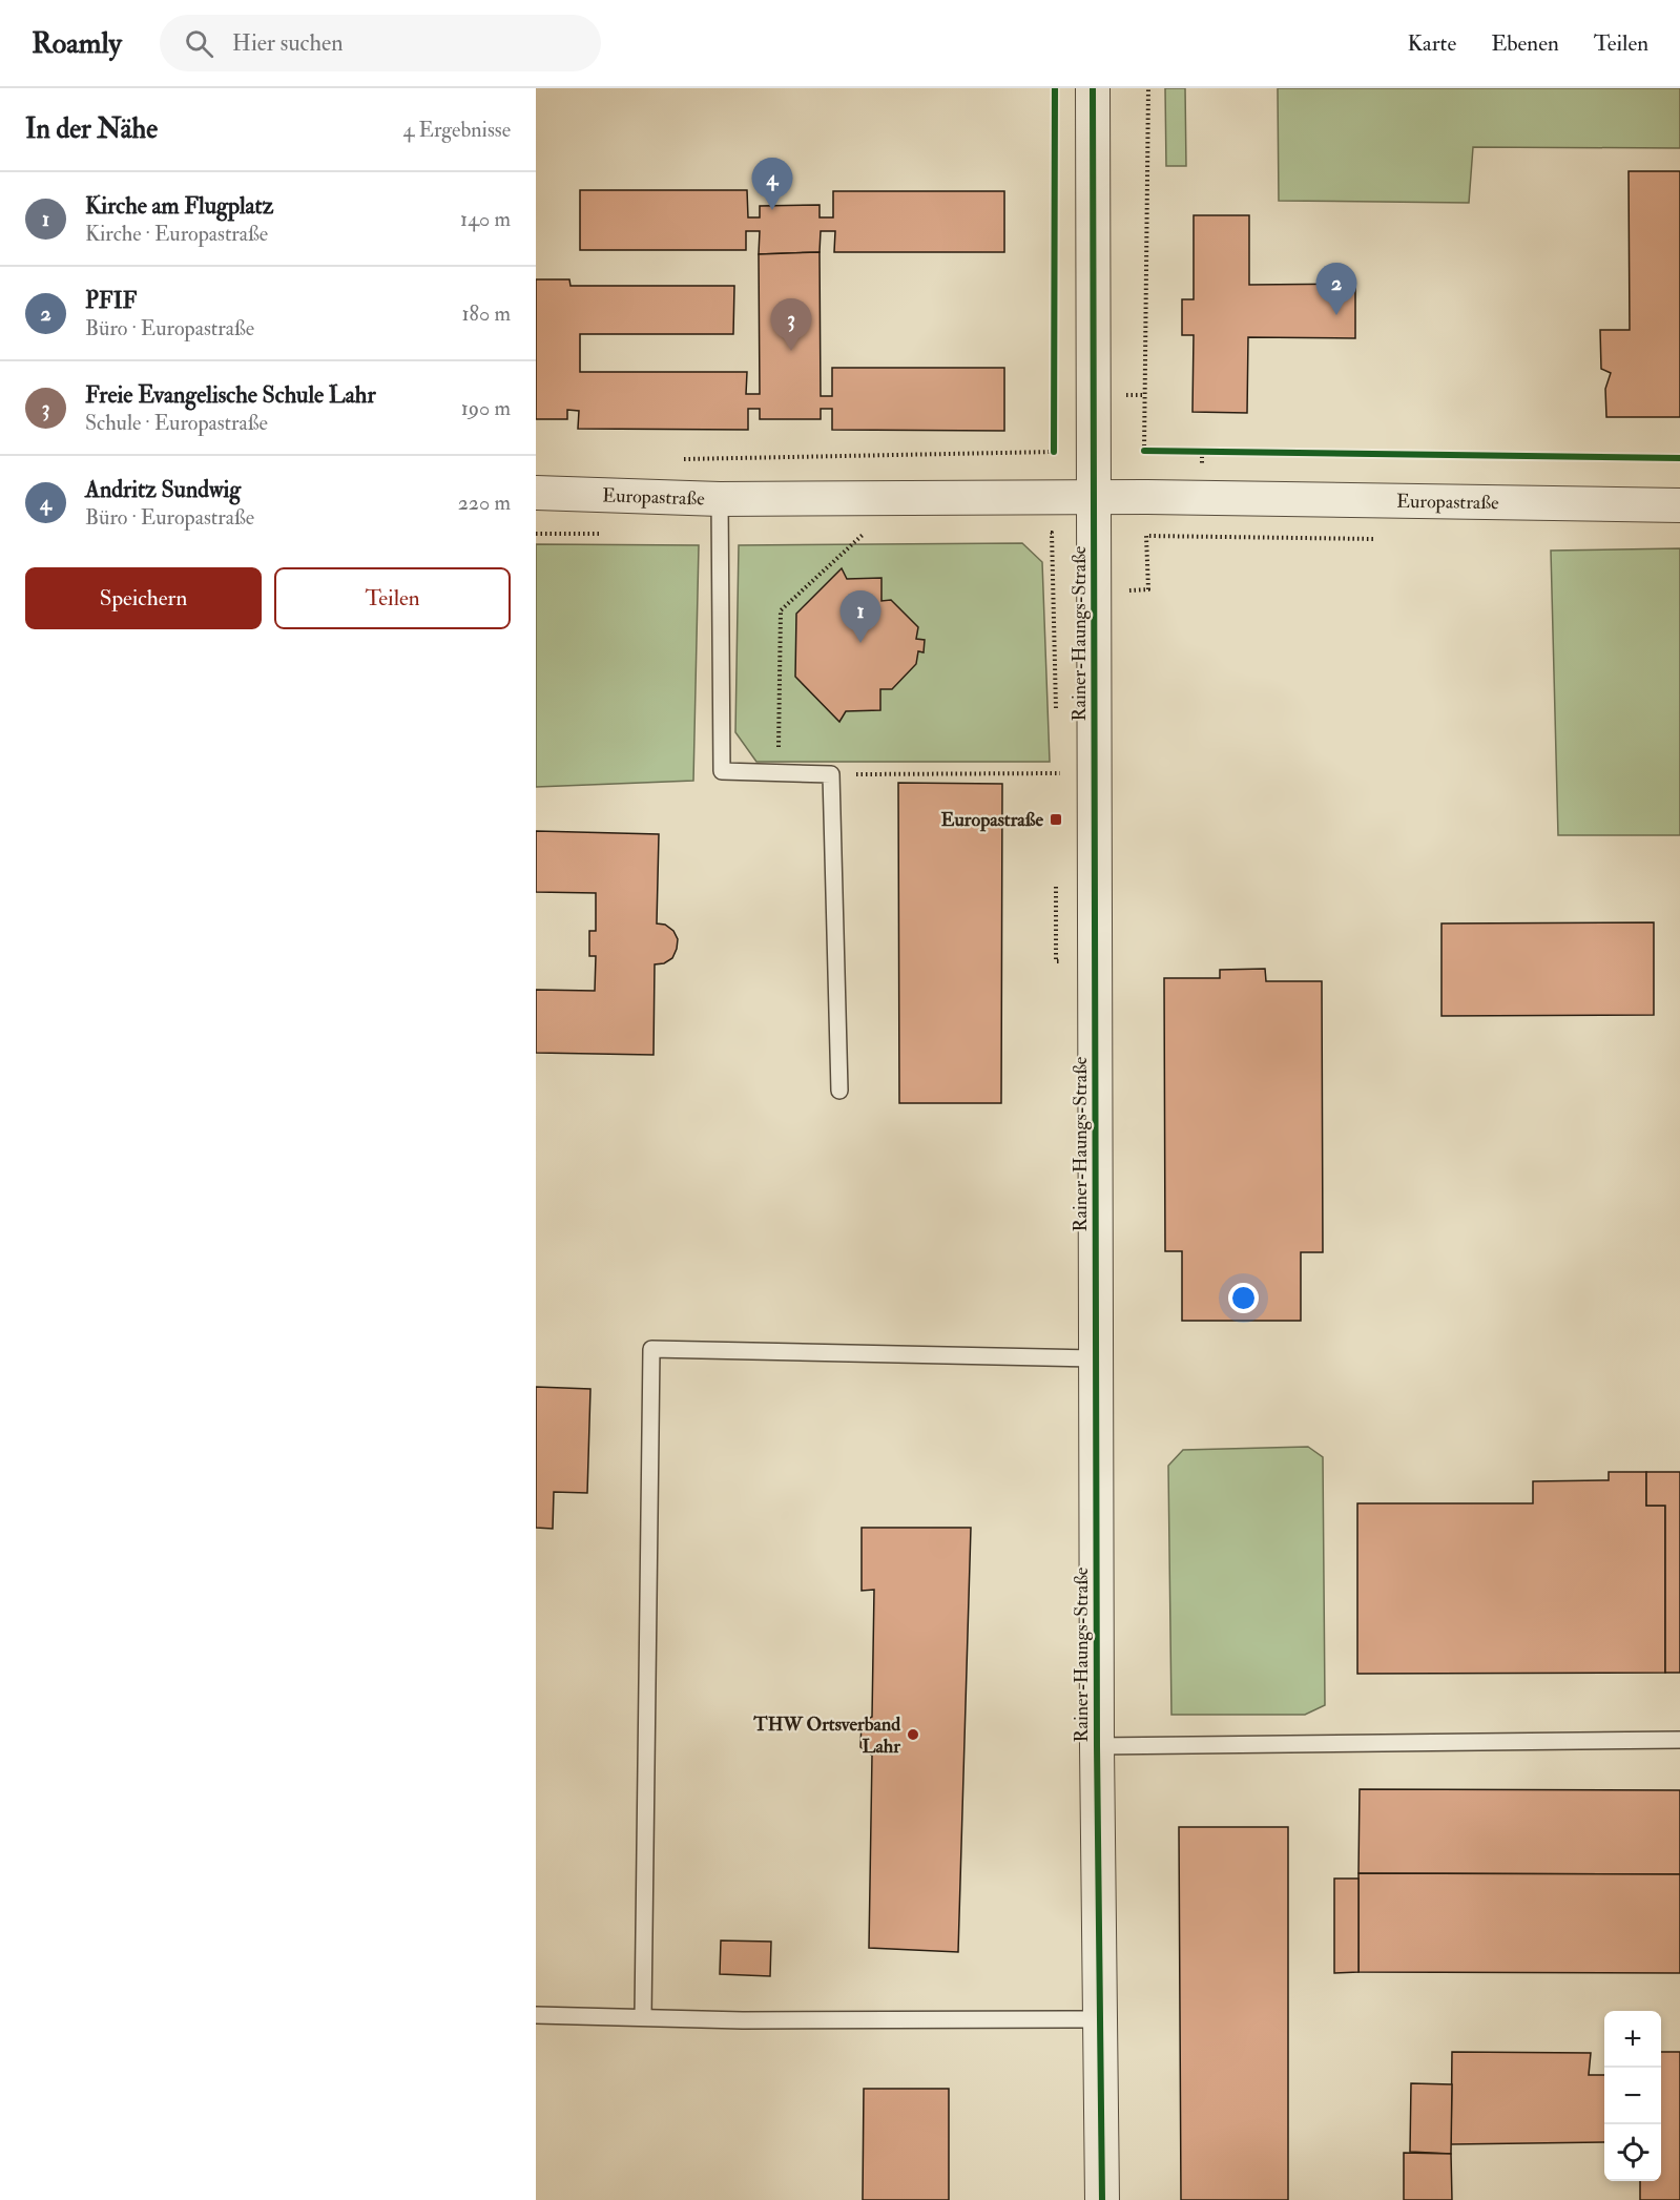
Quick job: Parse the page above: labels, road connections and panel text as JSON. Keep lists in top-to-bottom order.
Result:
{
  "streets": {
    "street": ["Europastraße", "Rainer-Haungs-Straße"]
  },
  "crossings": [
    ["Europastraße", "Rainer-Haungs-Straße"]
  ],
  "places": {
    "transit": ["Europastraße"],
    "other": ["THW Ortsverband Lahr"]
  },
  "page": {
    "header": "Roamly",
    "search": "Hier suchen",
    "nav": ["Karte", "Ebenen", "Teilen"],
    "heading": ["In der Nähe", "4 Ergebnisse"],
    "pins": [
      "4",
      "2",
      "3",
      "1"
    ],
    "list": [
      {
        "mark": "1",
        "name": "Kirche am Flugplatz",
        "note": "Kirche · Europastraße",
        "value": "140 m"
      },
      {
        "mark": "2",
        "name": "PFIF",
        "note": "Büro · Europastraße",
        "value": "180 m"
      },
      {
        "mark": "3",
        "name": "Freie Evangelische Schule Lahr",
        "note": "Schule · Europastraße",
        "value": "190 m"
      },
      {
        "mark": "4",
        "name": "Andritz Sundwig",
        "note": "Büro · Europastraße",
        "value": "220 m"
      }
    ],
    "buttons": ["Speichern", "Teilen"],
    "map_buttons": ["+", "−"]
  }
}
